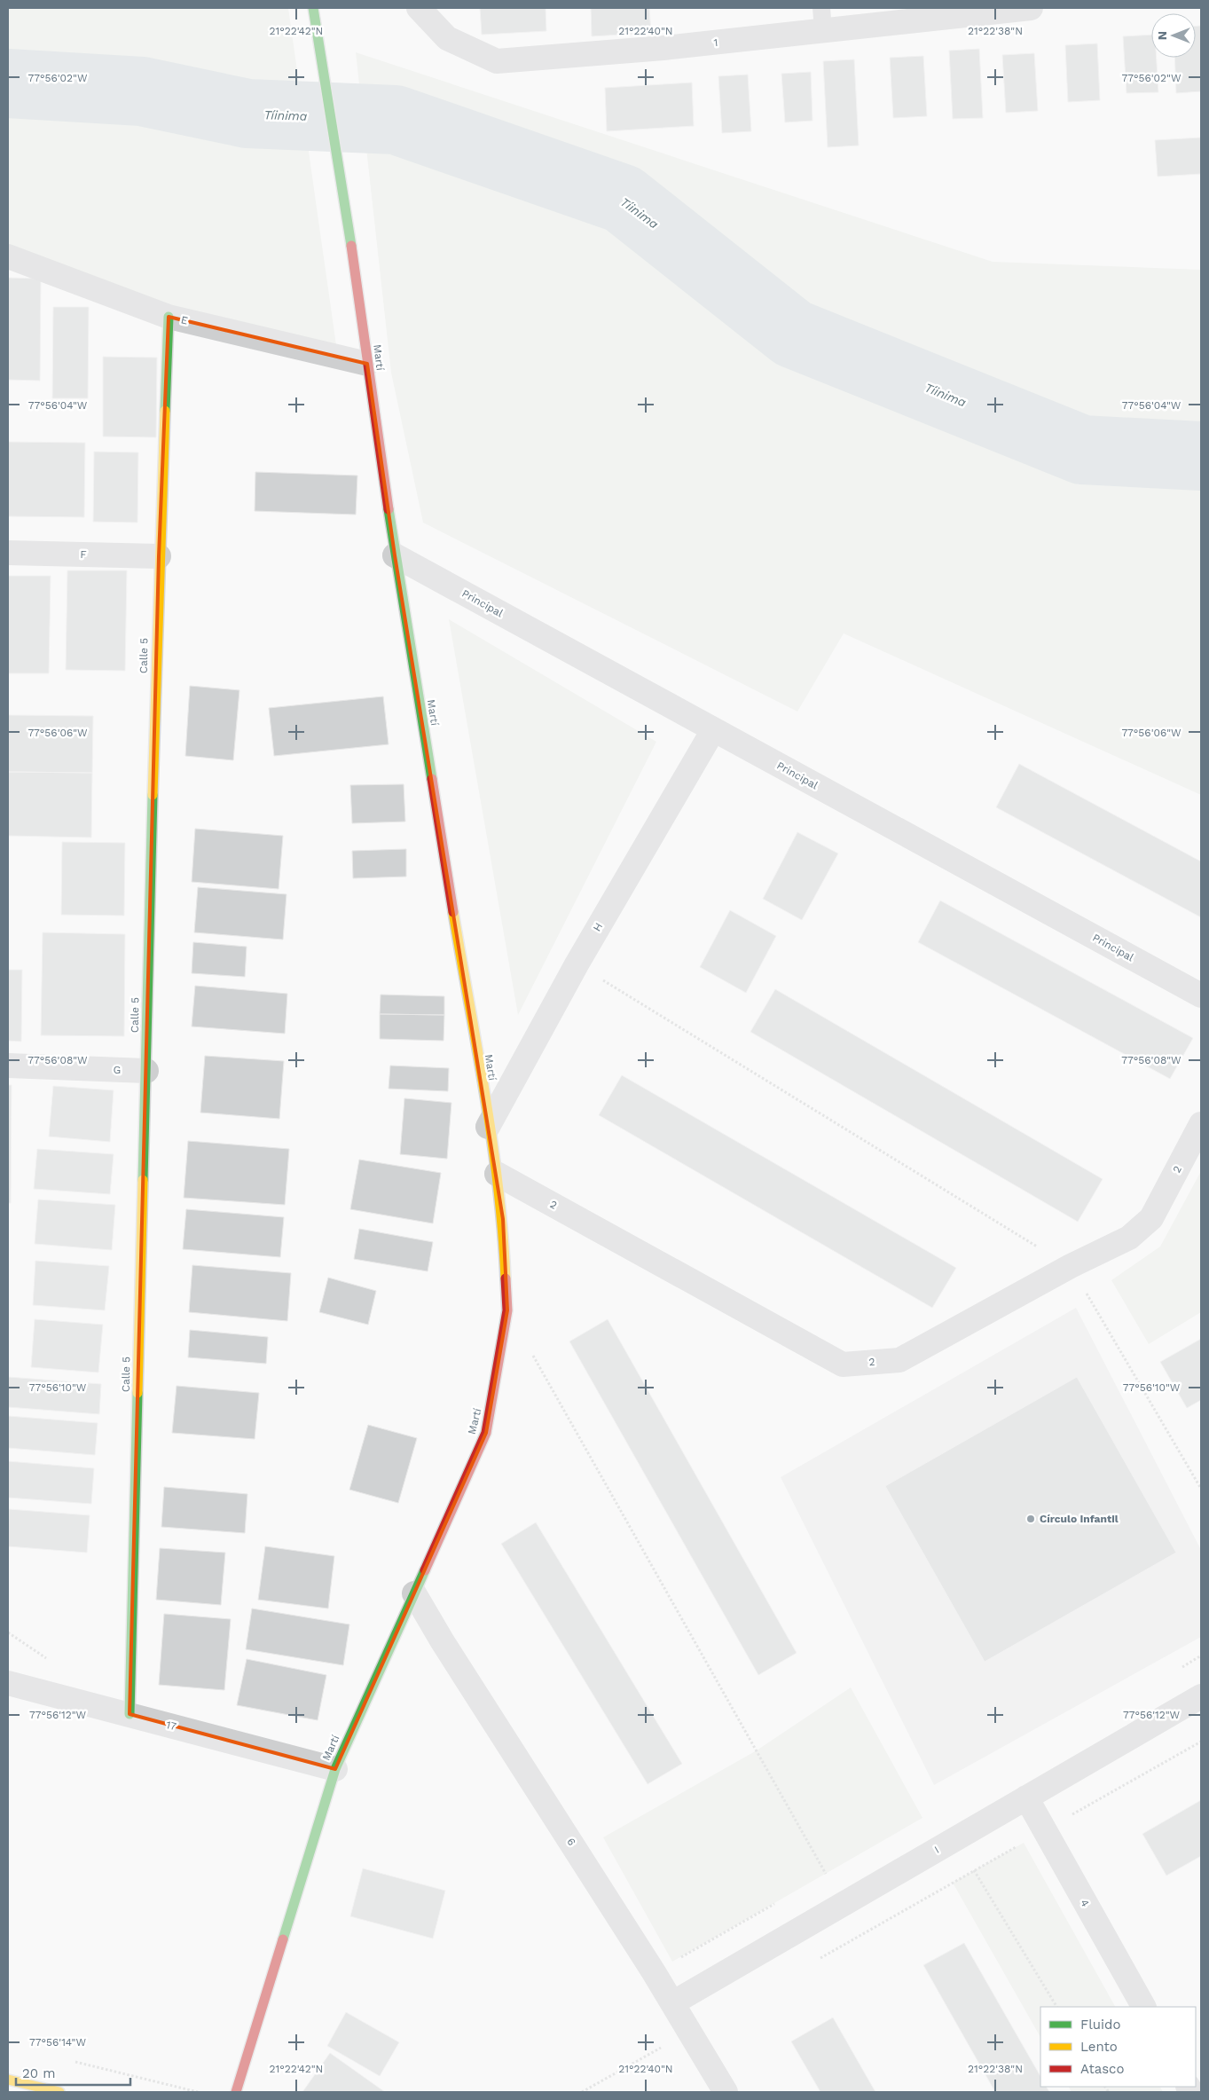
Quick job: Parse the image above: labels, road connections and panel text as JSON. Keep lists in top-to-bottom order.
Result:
{
  "streets": {
    "street": [
      "1",
      "E",
      "Martí",
      "F",
      "Principal",
      "Calle 5",
      "H",
      "G",
      "2",
      "17",
      "6",
      "I",
      "4"
    ]
  },
  "crossings": [
    ["E", "Martí"],
    ["E", "Calle 5"],
    ["Martí", "Principal"],
    ["Martí", "H"],
    ["Martí", "2"],
    ["Martí", "17"],
    ["Martí", "6"],
    ["F", "Calle 5"],
    ["Principal", "H"],
    ["Calle 5", "G"],
    ["Calle 5", "17"],
    ["6", "I"],
    ["I", "4"]
  ],
  "water": ["Tíinima"],
  "places": ["Círculo Infantil"],
  "legend": ["Fluido", "Lento", "Atasco"],
  "scale_bar": "20 m",
  "north": "left",
  "coordinates": [
    "21°22'42\"N",
    "21°22'40\"N",
    "21°22'38\"N",
    "77°56'02\"W",
    "77°56'04\"W",
    "77°56'06\"W",
    "77°56'08\"W",
    "77°56'10\"W",
    "77°56'12\"W",
    "77°56'14\"W"
  ]
}
